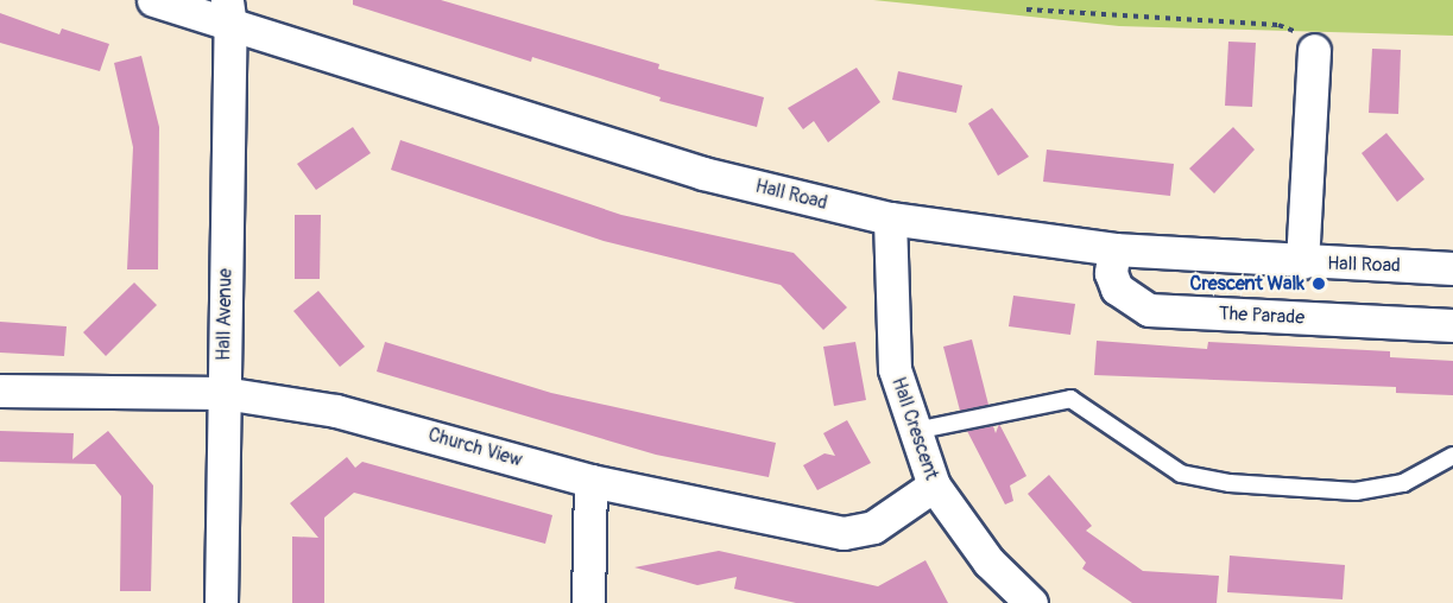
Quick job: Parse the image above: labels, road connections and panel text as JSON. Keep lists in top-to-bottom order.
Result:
{
  "streets": {
    "street": [
      "Hall Road",
      "Hall Avenue",
      "The Parade",
      "Hall Crescent",
      "Church View"
    ]
  },
  "crossings": [
    ["Hall Road", "Hall Avenue"],
    ["Hall Road", "The Parade"],
    ["Hall Road", "Hall Crescent"],
    ["Hall Avenue", "Church View"],
    ["Hall Crescent", "Church View"]
  ],
  "places": ["Crescent Walk"]
}
